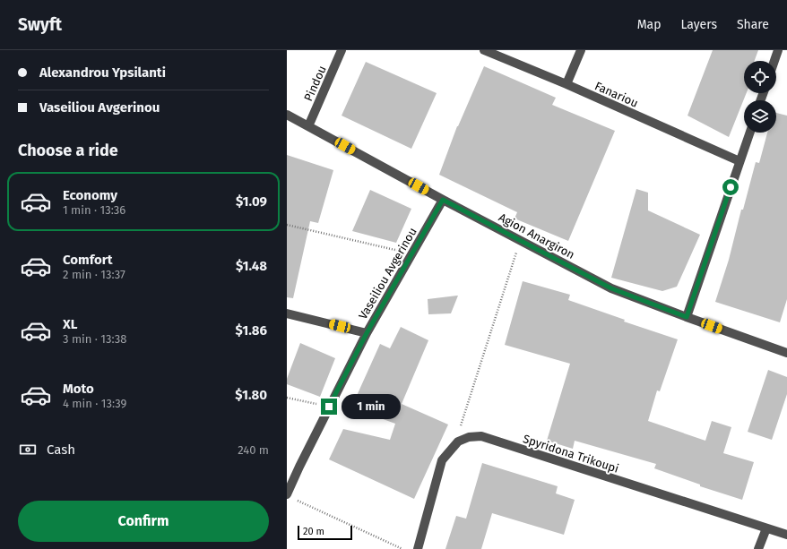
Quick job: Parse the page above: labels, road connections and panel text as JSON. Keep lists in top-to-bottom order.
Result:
{
  "streets": {
    "street": [
      "Pindou",
      "Fanariou",
      "Agion Anargiron",
      "Vaseiliou Avgerinou",
      "Spyridona Trikoupi"
    ]
  },
  "crossings": [
    ["Pindou", "Agion Anargiron"],
    ["Agion Anargiron", "Vaseiliou Avgerinou"]
  ],
  "scale_bar": "20 m",
  "page": {
    "header": "Swyft",
    "nav": ["Map", "Layers", "Share"],
    "banner": ["Alexandrou Ypsilanti", "Vaseiliou Avgerinou"],
    "heading": "Choose a ride",
    "list": [
      {
        "name": "Economy",
        "note": "1 min · 13:36",
        "value": "$1.09"
      },
      {
        "name": "Comfort",
        "note": "2 min · 13:37",
        "value": "$1.48"
      },
      {
        "name": "XL",
        "note": "3 min · 13:38",
        "value": "$1.86"
      },
      {
        "name": "Moto",
        "note": "4 min · 13:39",
        "value": "$1.80"
      }
    ],
    "bubble": "1 min",
    "pay": ["Cash", "240 m"],
    "buttons": "Confirm",
    "scale": "20 m"
  }
}
